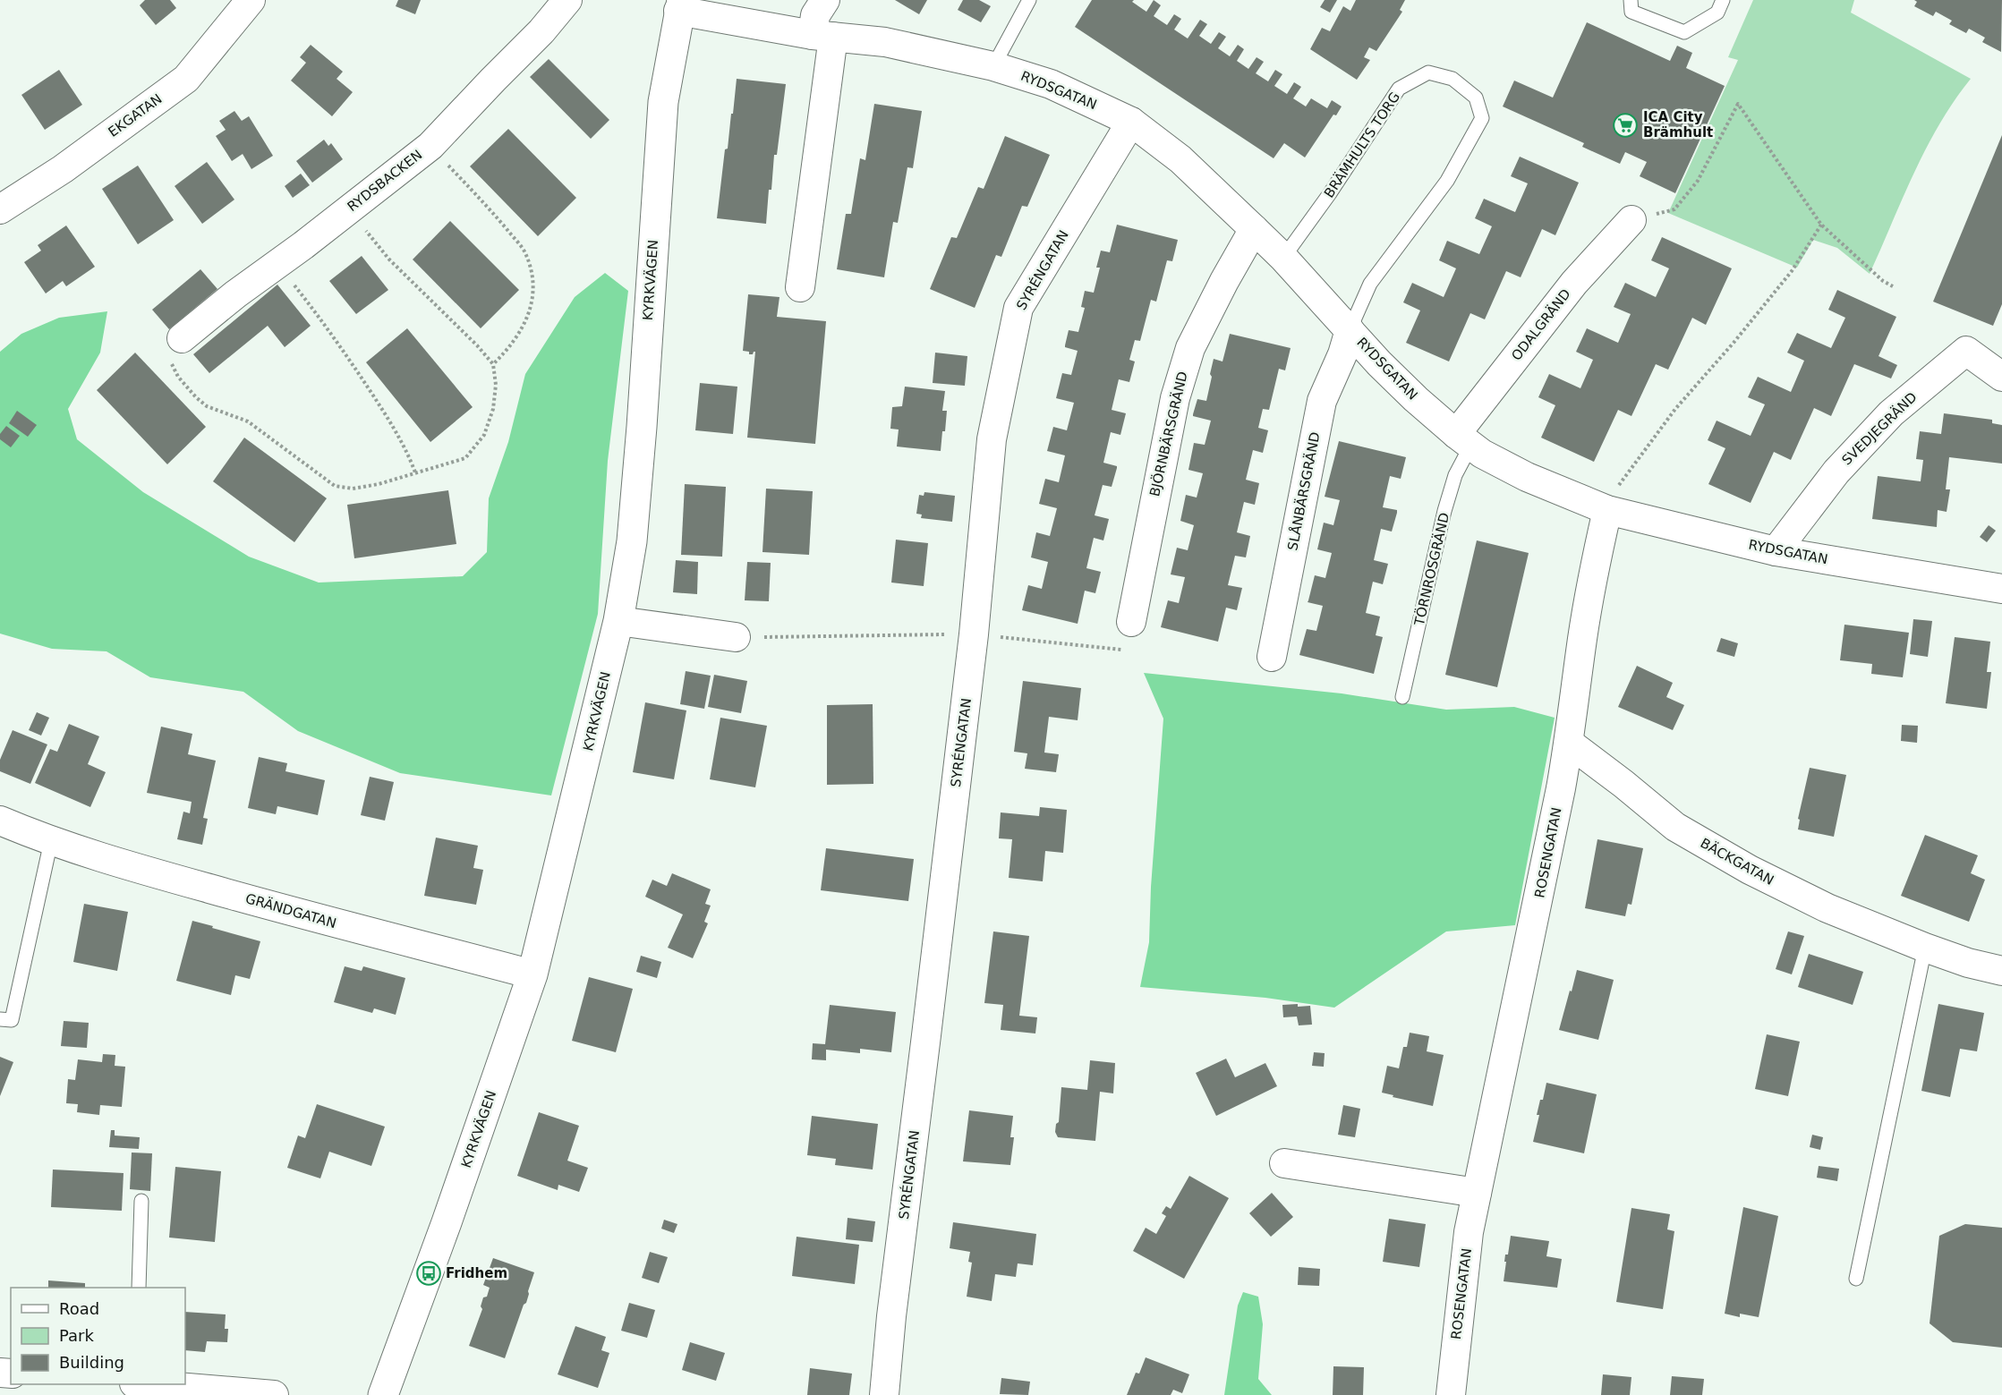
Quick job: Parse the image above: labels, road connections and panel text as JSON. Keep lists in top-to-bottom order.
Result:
{
  "streets": {
    "street": [
      "RYDSGATAN",
      "EKGATAN",
      "RYDSBACKEN",
      "SYRÉNGATAN",
      "KYRKVÄGEN",
      "ODALGRÄND",
      "SVEDJEGRÄND",
      "BJÖRNBÄRSGRÄND",
      "SLÅNBÄRSGRÄND",
      "ROSENGATAN",
      "BÄCKGATAN",
      "GRÄNDGATAN"
    ],
    "lane": ["BRÄMHULTS TORG", "TÖRNROSGRÄND"]
  },
  "crossings": [
    ["RYDSGATAN", "BRÄMHULTS TORG"],
    ["RYDSGATAN", "SYRÉNGATAN"],
    ["RYDSGATAN", "KYRKVÄGEN"],
    ["RYDSGATAN", "ODALGRÄND"],
    ["RYDSGATAN", "SVEDJEGRÄND"],
    ["RYDSGATAN", "BJÖRNBÄRSGRÄND"],
    ["RYDSGATAN", "SLÅNBÄRSGRÄND"],
    ["RYDSGATAN", "TÖRNROSGRÄND"],
    ["RYDSGATAN", "ROSENGATAN"],
    ["BRÄMHULTS TORG", "SLÅNBÄRSGRÄND"],
    ["KYRKVÄGEN", "GRÄNDGATAN"],
    ["ODALGRÄND", "TÖRNROSGRÄND"],
    ["ROSENGATAN", "BÄCKGATAN"]
  ],
  "places": {
    "supermarket": ["ICA City Brämhult"],
    "bus stop": ["Fridhem"]
  },
  "legend": ["Road", "Park", "Building"]
}
